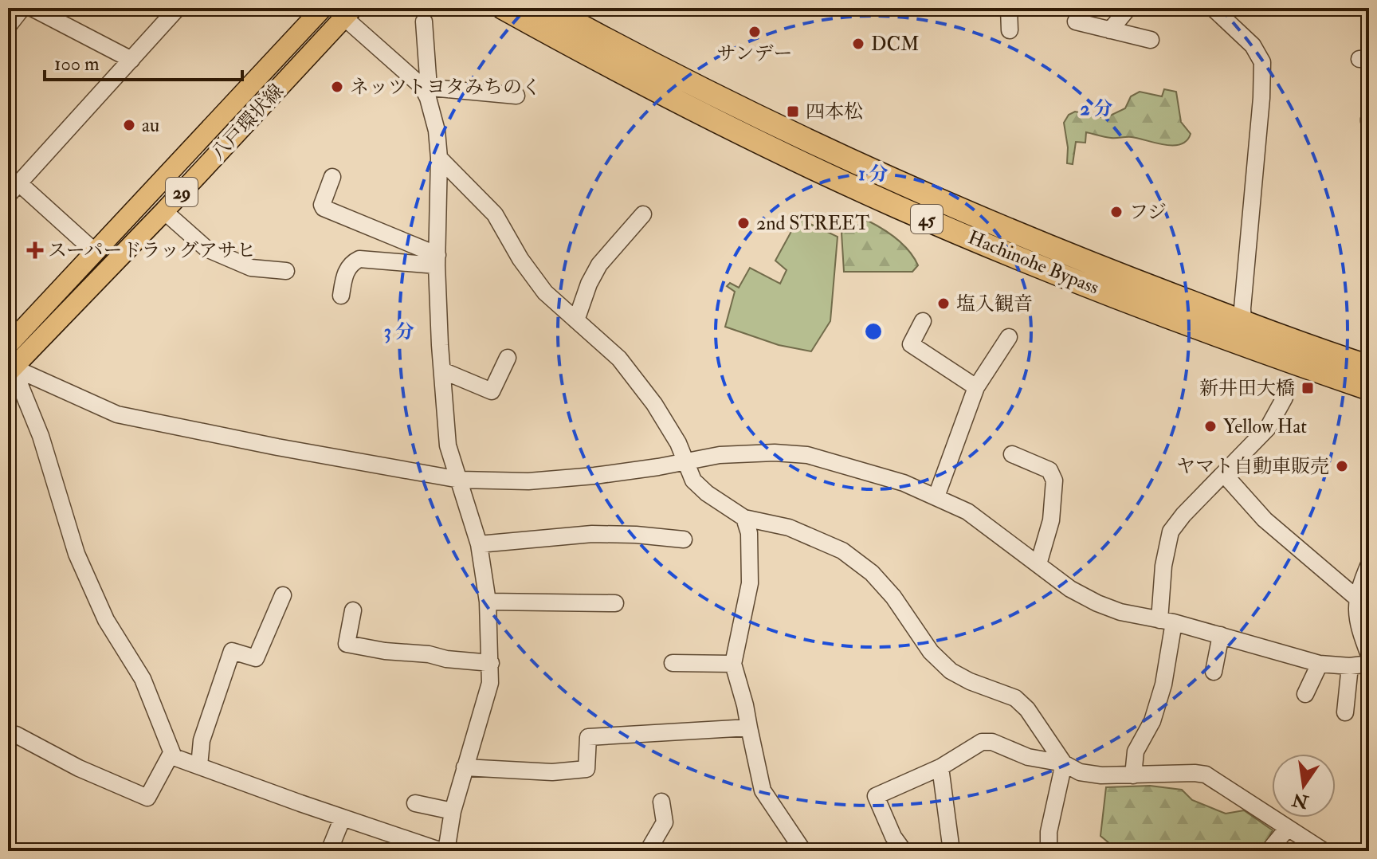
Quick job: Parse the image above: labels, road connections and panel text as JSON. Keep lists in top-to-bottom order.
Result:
{
  "streets": {
    "highway": ["45", "Hachinohe Bypass"],
    "main road": ["八戸環状線", "29"]
  },
  "places": {
    "other": [
      "サンデー",
      "DCM",
      "ネッツトヨタみちのく",
      "au",
      "フジ",
      "2nd STREET",
      "塩入観音",
      "Yellow Hat",
      "ヤマト自動車販売"
    ],
    "transit": ["四本松", "新井田大橋"],
    "health": ["スーパードラッグアサヒ"]
  },
  "scale_bar": "100 m",
  "north": "bottom",
  "rings": ["2 分", "1 分", "3 分"]
}
